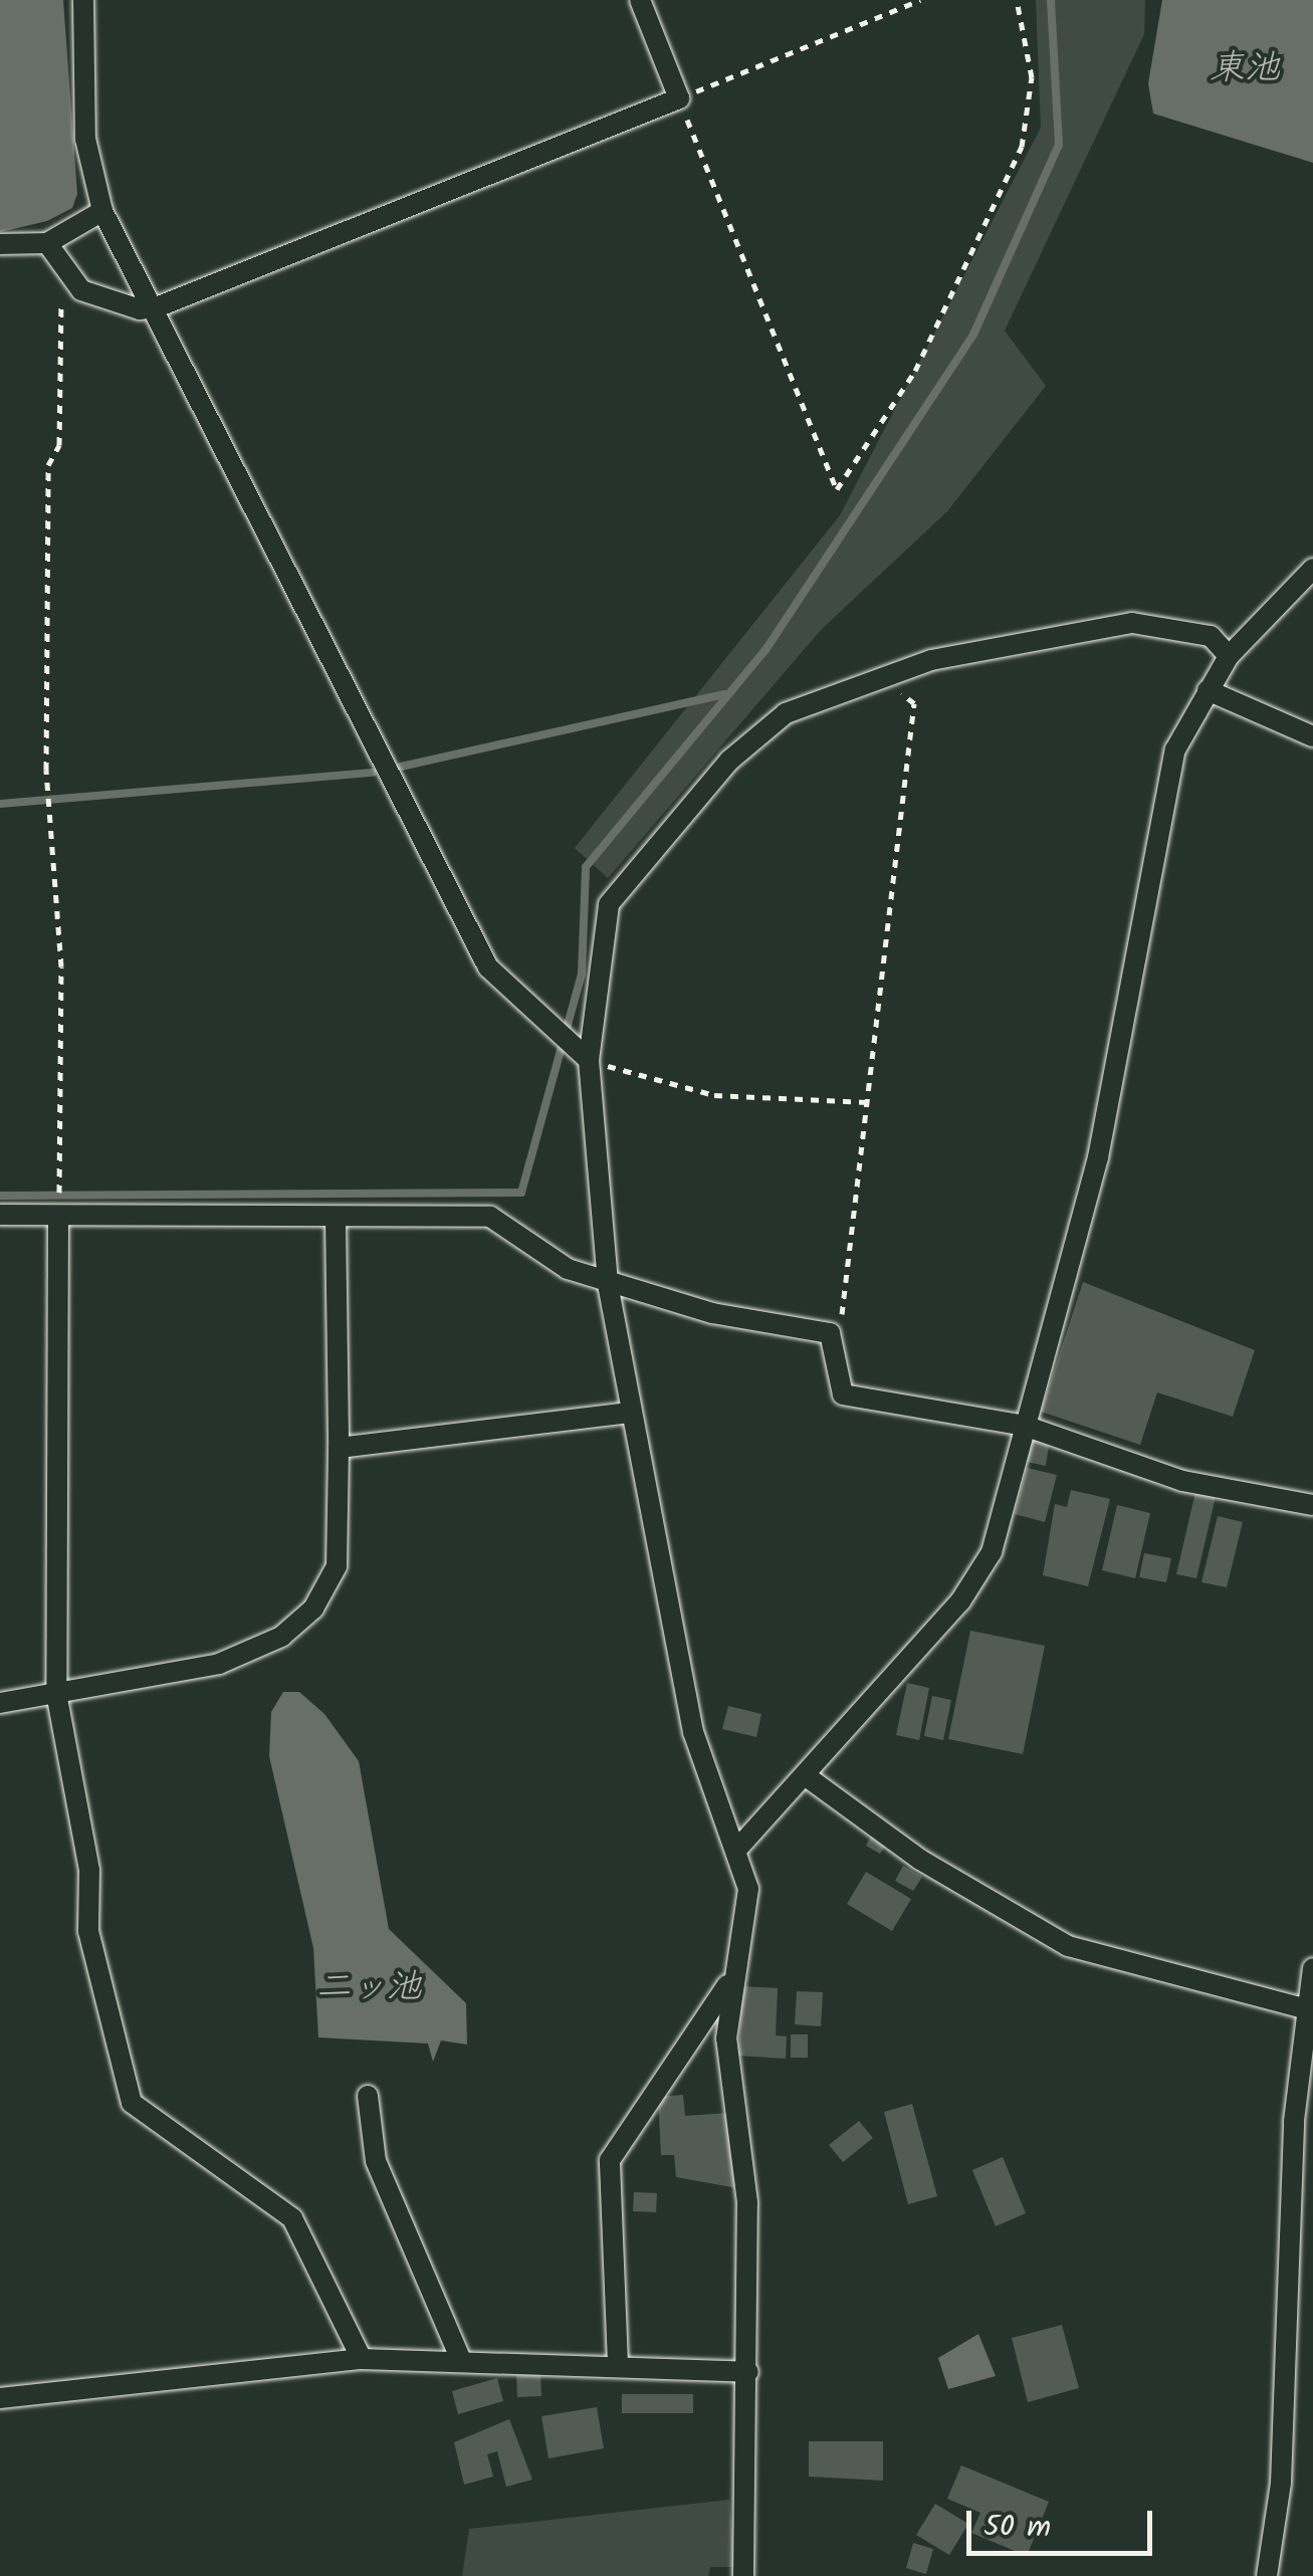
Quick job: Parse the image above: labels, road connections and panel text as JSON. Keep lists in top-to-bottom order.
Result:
{
  "water": ["東池", "二ッ池"],
  "scale_bar": "50 m"
}
